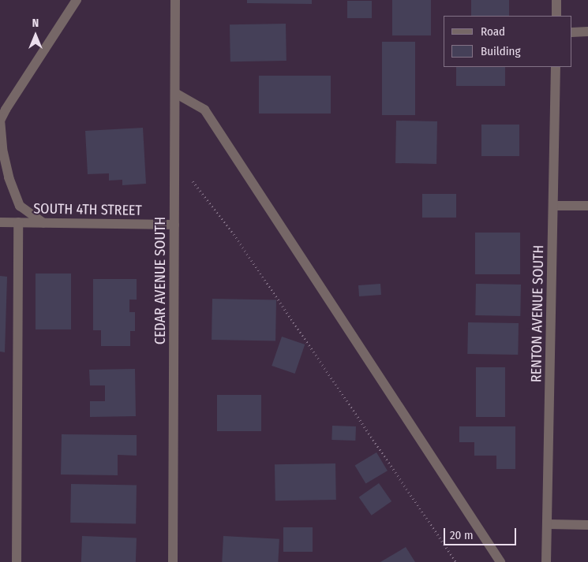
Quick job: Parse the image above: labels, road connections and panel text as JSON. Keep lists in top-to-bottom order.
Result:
{
  "streets": {
    "street": ["SOUTH 4TH STREET", "CEDAR AVENUE SOUTH", "RENTON AVENUE SOUTH"]
  },
  "crossings": [
    ["SOUTH 4TH STREET", "CEDAR AVENUE SOUTH"]
  ],
  "legend": ["Road", "Building"],
  "scale_bar": "20 m",
  "north": "top"
}
